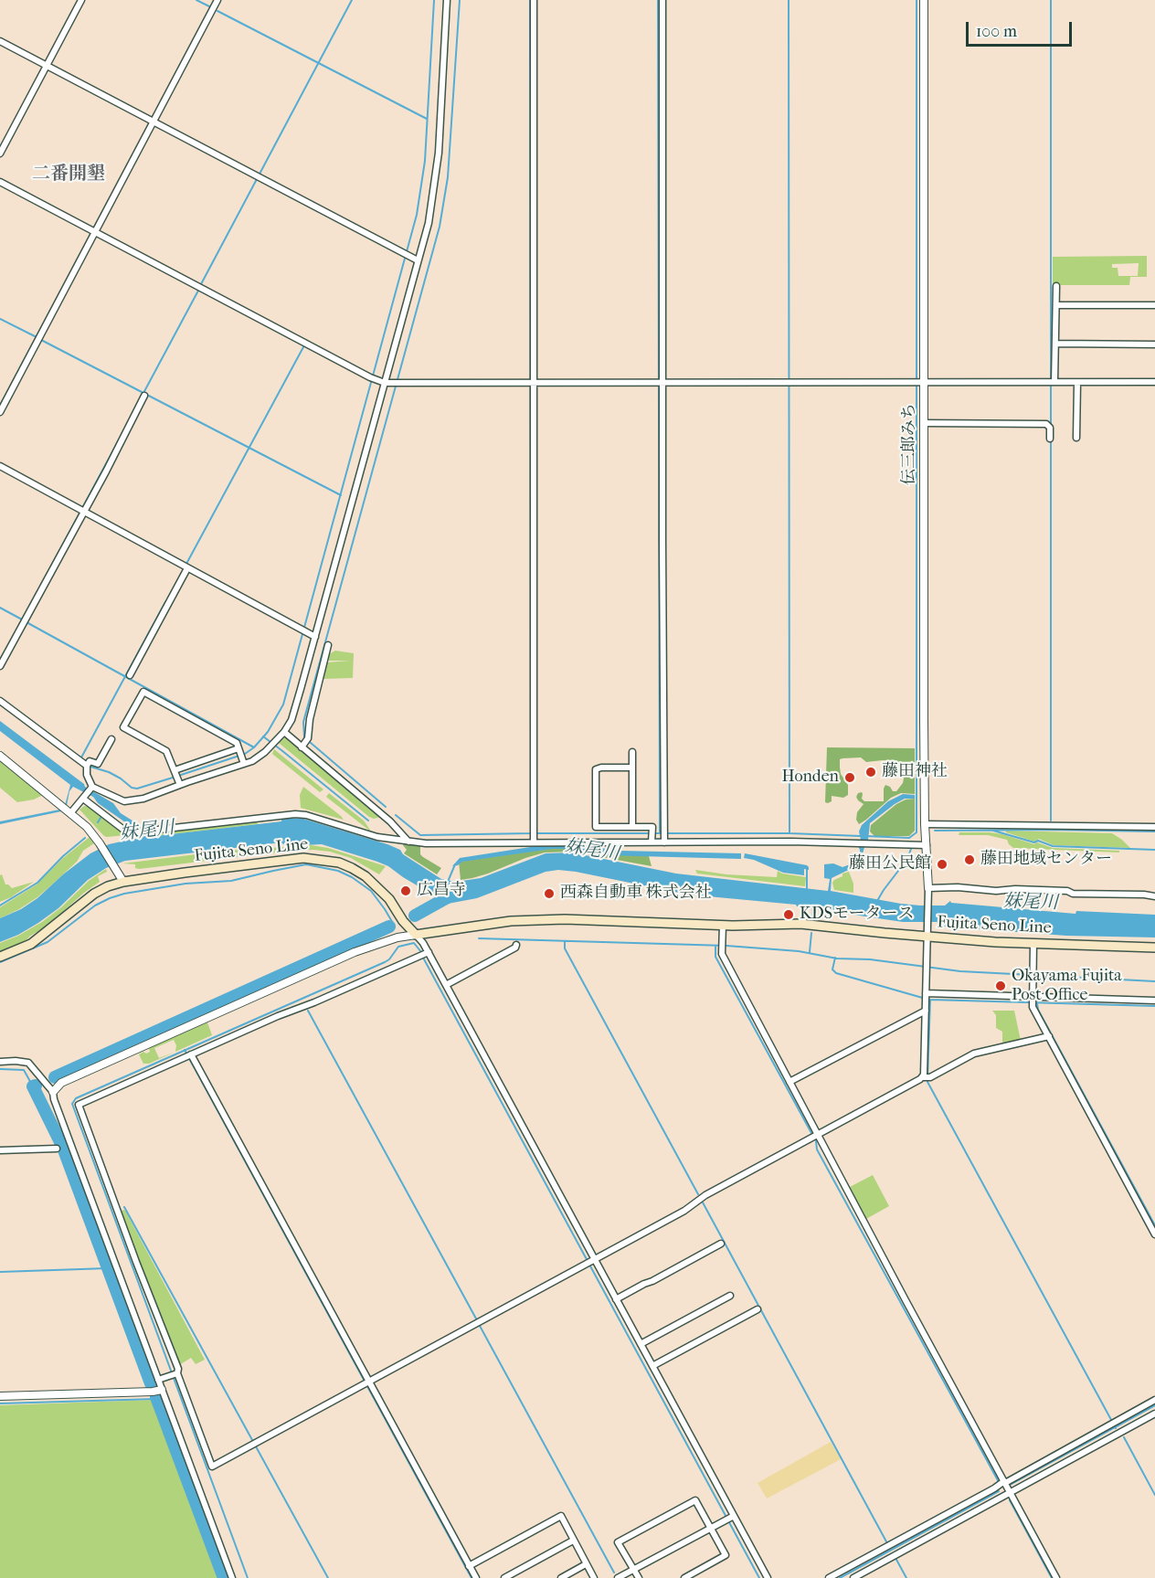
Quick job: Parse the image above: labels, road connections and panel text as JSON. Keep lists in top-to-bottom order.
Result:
{
  "streets": {
    "main road": ["Fujita Seno Line"],
    "street": ["伝三郎みち"]
  },
  "districts": ["二番開墾"],
  "water": ["妹尾川"],
  "places": [
    "藤田神社",
    "Honden",
    "藤田地域センター",
    "藤田公民館",
    "広昌寺",
    "西森自動車 株式会社",
    "KDSモータース",
    "Okayama Fujita Post Office"
  ],
  "scale_bar": "100 m"
}
